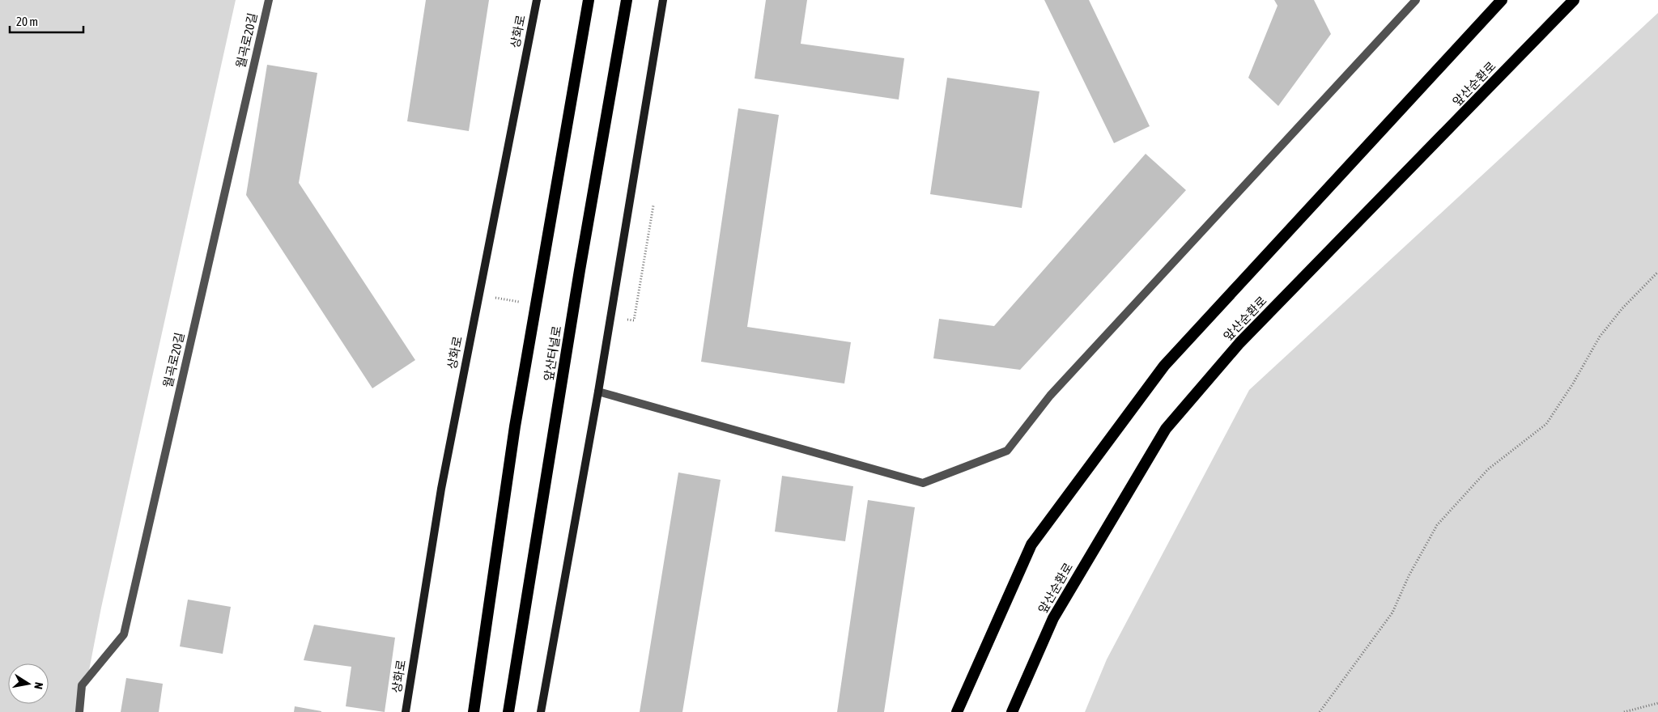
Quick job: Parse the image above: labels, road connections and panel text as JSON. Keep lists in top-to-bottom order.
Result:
{
  "streets": {
    "highway": ["앞산순환로", "앞산터널로"],
    "main road": ["상화로"],
    "lane": ["월곡로20길"]
  },
  "scale_bar": "20 m",
  "north": "right"
}
